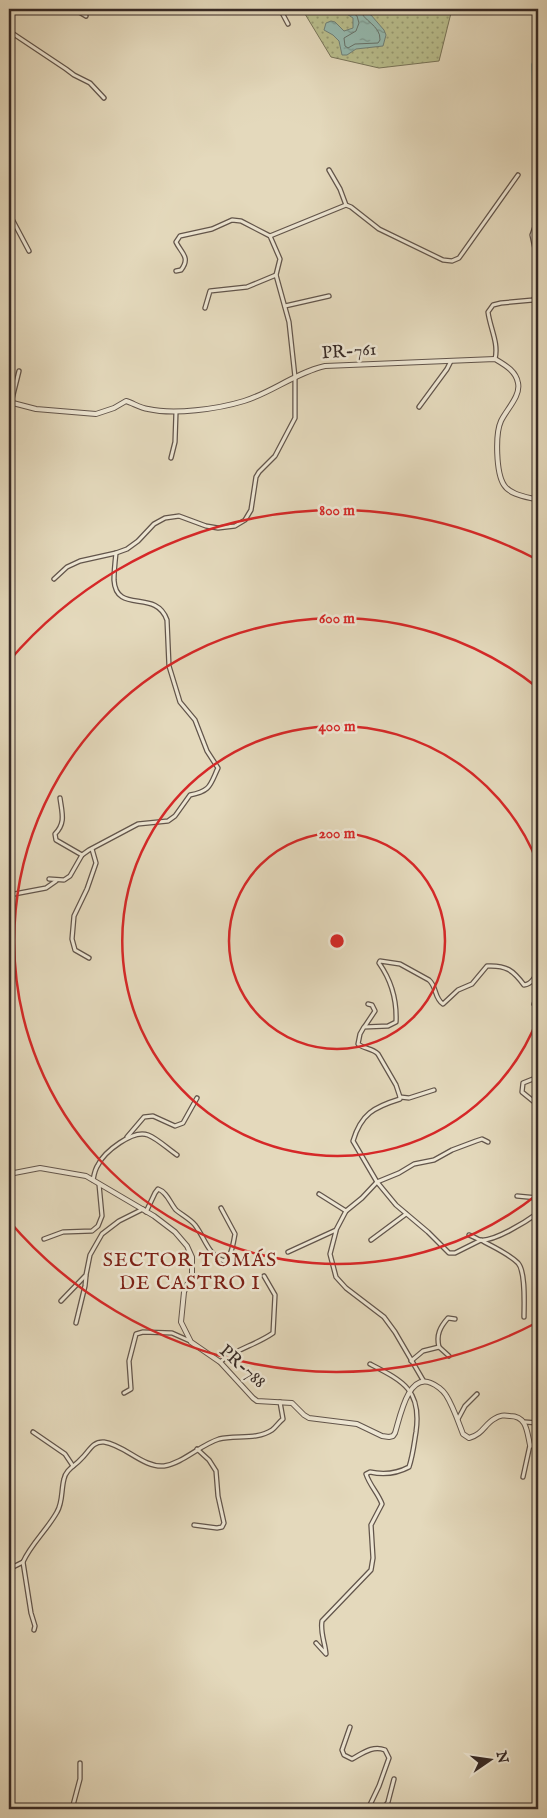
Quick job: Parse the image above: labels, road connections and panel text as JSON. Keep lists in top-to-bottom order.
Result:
{
  "streets": {
    "street": ["PR-761", "PR-788"]
  },
  "districts": ["SECTOR TOMÁS DE CASTRO I"],
  "north": "right",
  "rings": [
    "800 m",
    "600 m",
    "400 m",
    "200 m"
  ]
}
